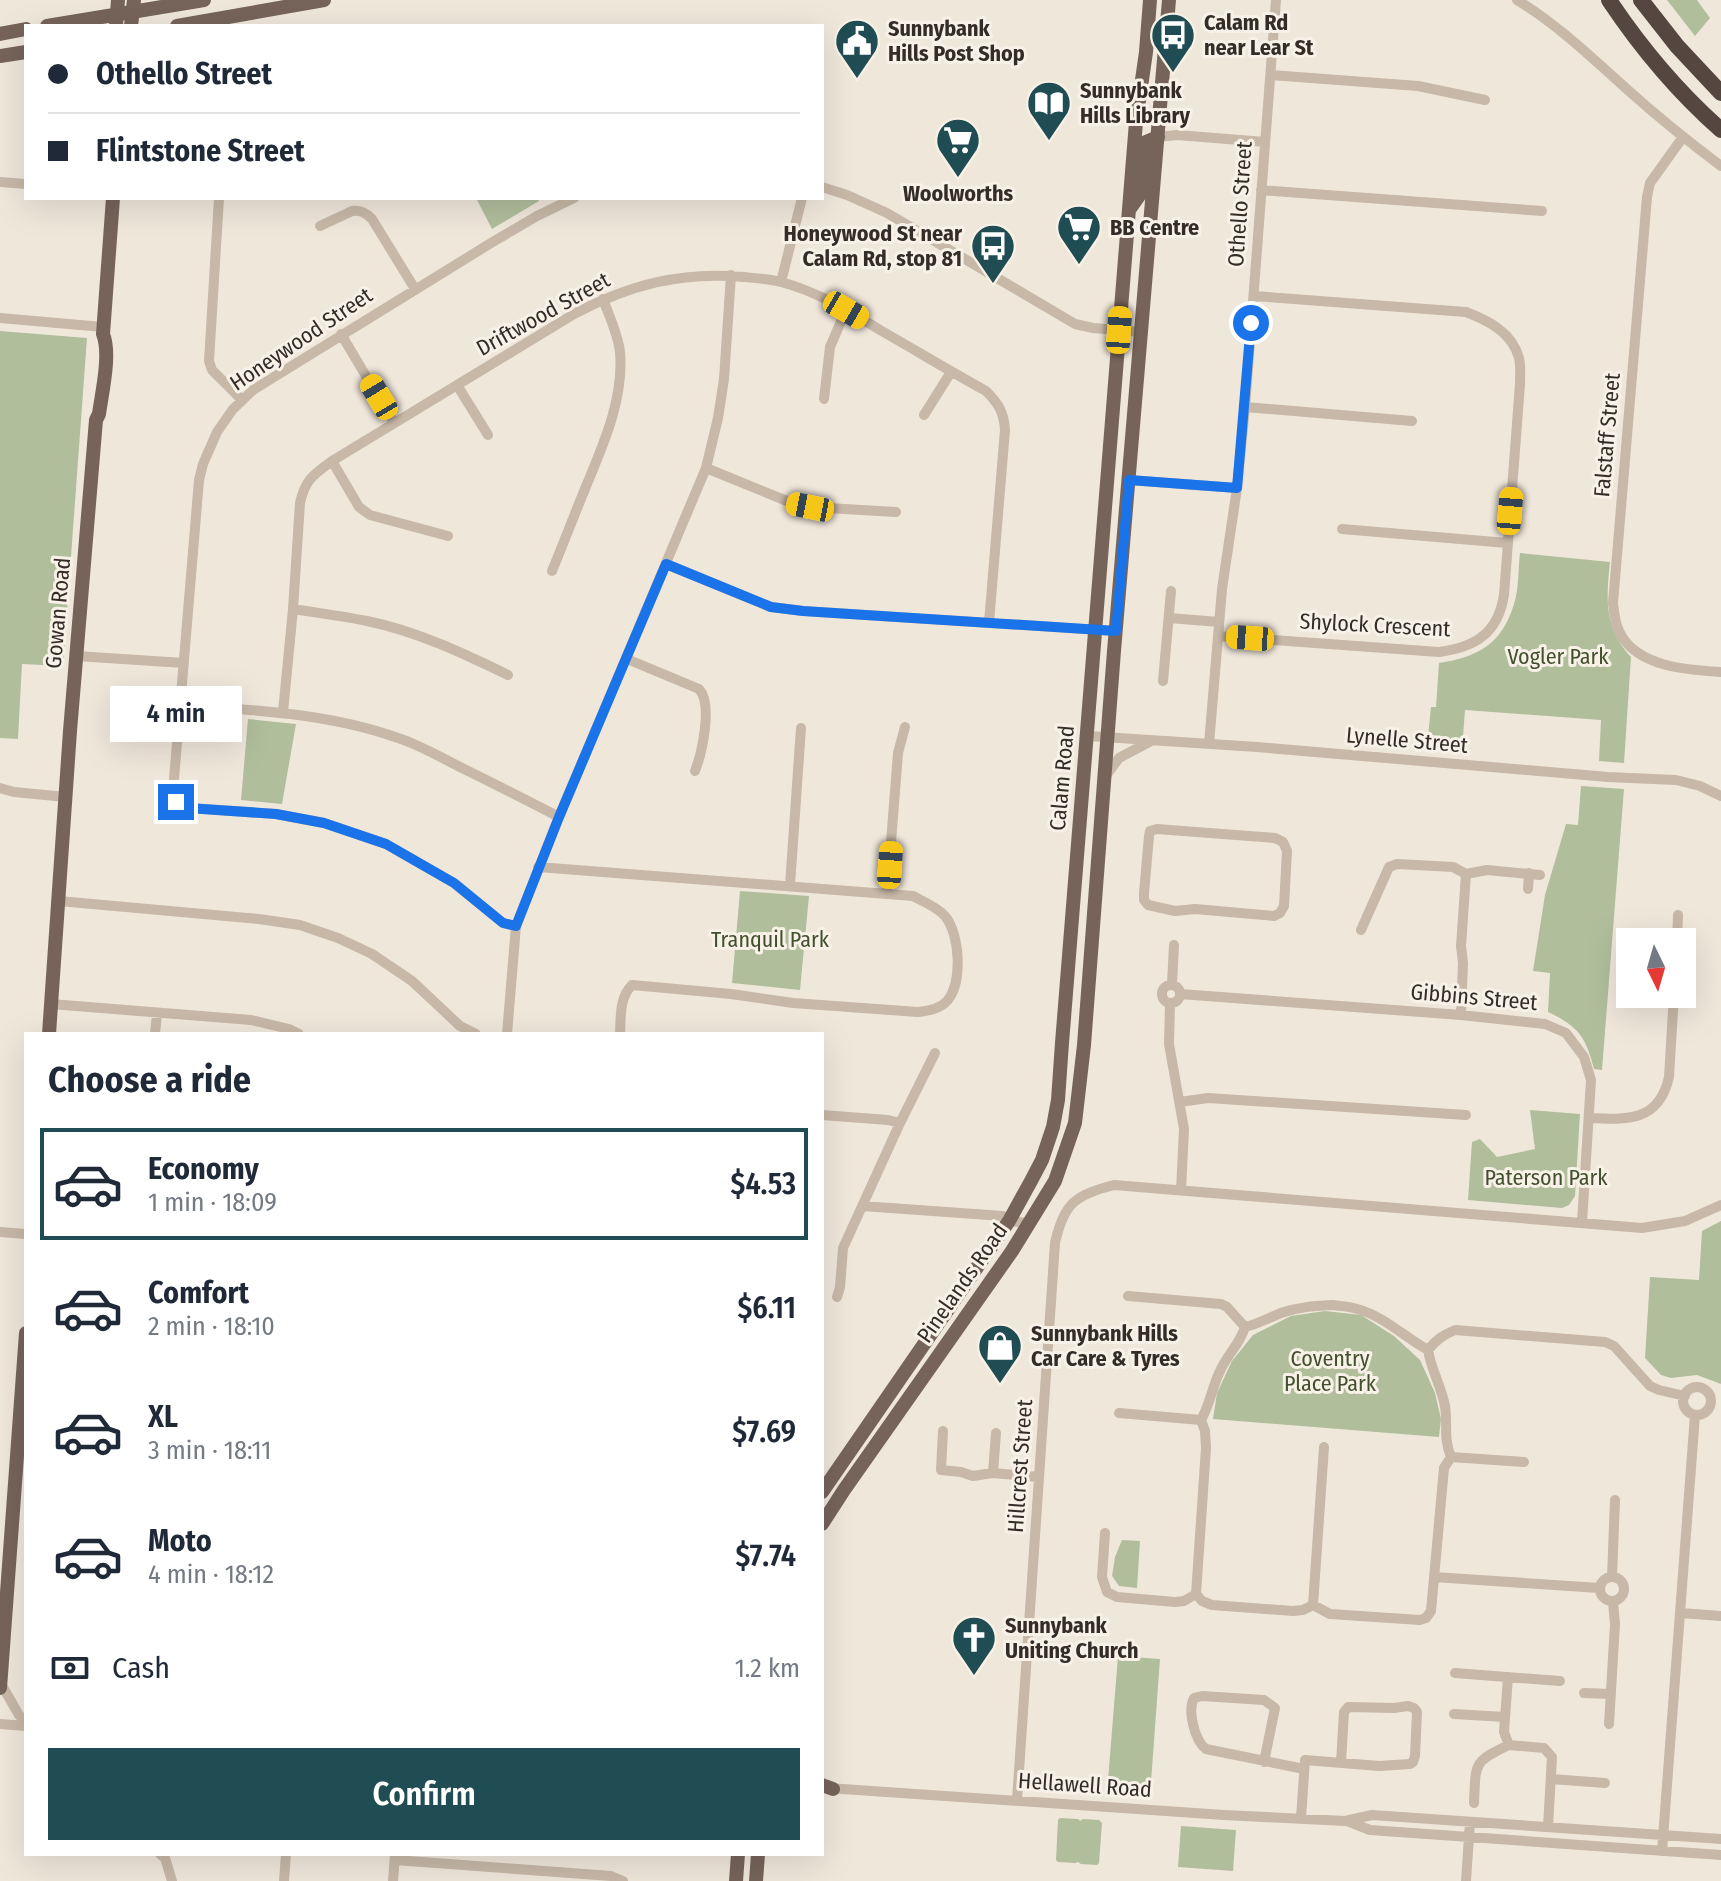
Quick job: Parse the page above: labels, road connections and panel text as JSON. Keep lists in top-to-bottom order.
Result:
{
  "streets": {
    "main road": ["Gowan Road", "Calam Road", "Pinelands Road"],
    "street": [
      "Othello Street",
      "Driftwood Street",
      "Honeywood Street",
      "Falstaff Street",
      "Shylock Crescent",
      "Lynelle Street",
      "Gibbins Street",
      "Hillcrest Street",
      "Hellawell Road"
    ]
  },
  "crossings": [
    ["Othello Street", "Shylock Crescent"],
    ["Othello Street", "Lynelle Street"],
    ["Lynelle Street", "Calam Road"],
    ["Calam Road", "Pinelands Road"],
    ["Hillcrest Street", "Hellawell Road"]
  ],
  "parks": [
    "Vogler Park",
    "Tranquil Park",
    "Paterson Park",
    "Coventry Place Park"
  ],
  "places": {
    "bus stop": ["Calam Rd near Lear St", "Honeywood St near Calam Rd, stop 81"],
    "public building": ["Sunnybank Hills Post Shop"],
    "library": ["Sunnybank Hills Library"],
    "supermarket": ["Woolworths", "BB Centre"],
    "shop": ["Sunnybank Hills Car Care & Tyres"],
    "church": ["Sunnybank Uniting Church"]
  },
  "north": "bottom",
  "page": {
    "banner": ["Othello Street", "Flintstone Street"],
    "bubble": "4 min",
    "heading": "Choose a ride",
    "list": [
      {
        "name": "Economy",
        "note": "1 min · 18:09",
        "value": "$4.53"
      },
      {
        "name": "Comfort",
        "note": "2 min · 18:10",
        "value": "$6.11"
      },
      {
        "name": "XL",
        "note": "3 min · 18:11",
        "value": "$7.69"
      },
      {
        "name": "Moto",
        "note": "4 min · 18:12",
        "value": "$7.74"
      }
    ],
    "pay": ["Cash", "1.2 km"],
    "buttons": "Confirm"
  }
}
